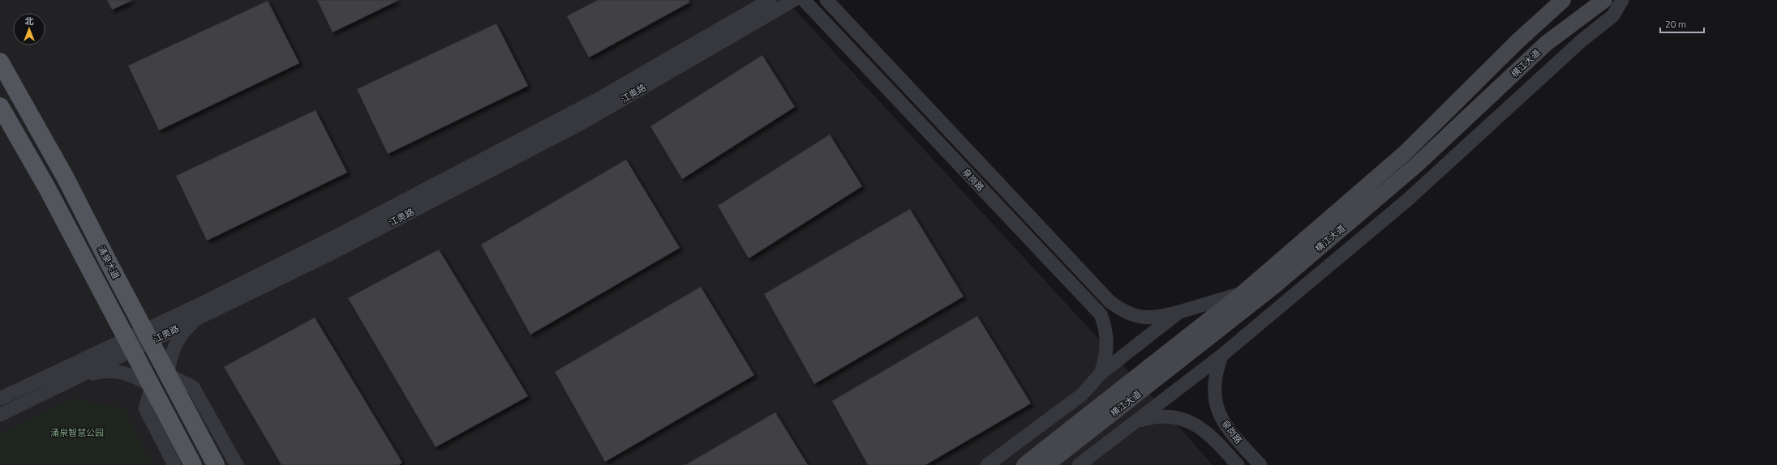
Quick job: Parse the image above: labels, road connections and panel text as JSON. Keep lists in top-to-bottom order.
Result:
{
  "streets": {
    "main road": ["横江大道", "涌泉大道"],
    "street": ["江奥路", "泉岗路"]
  },
  "crossings": [
    ["横江大道", "泉岗路"],
    ["江奥路", "涌泉大道"]
  ],
  "parks": ["涌泉智慧公园"],
  "scale_bar": "20 m",
  "north": "top"
}
